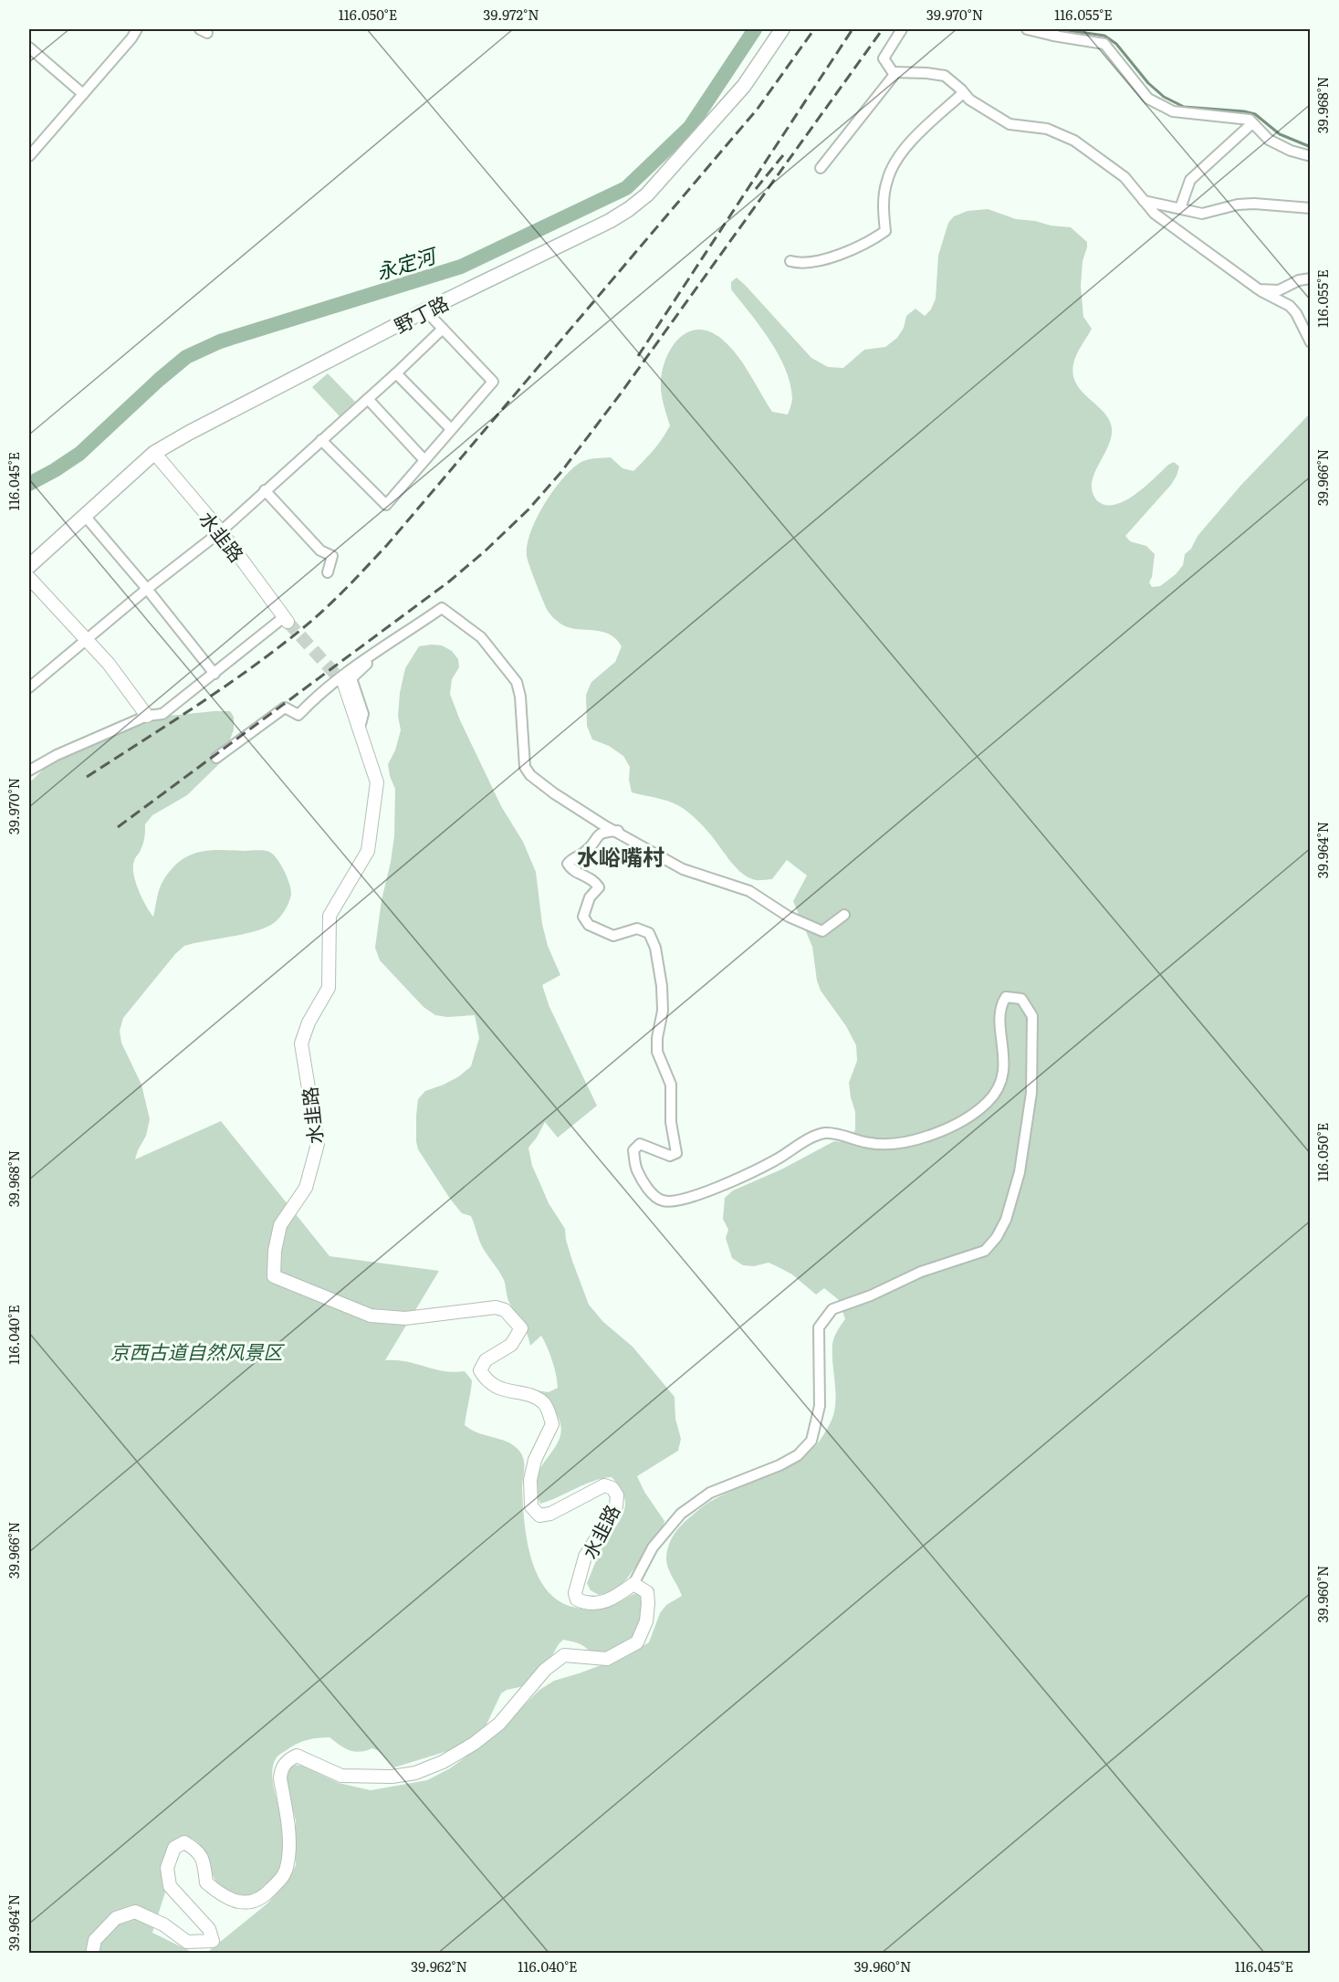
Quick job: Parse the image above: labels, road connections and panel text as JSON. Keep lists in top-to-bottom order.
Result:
{
  "streets": {
    "main road": ["野丁路"],
    "street": ["水韭路"]
  },
  "crossings": [
    ["野丁路", "水韭路"]
  ],
  "districts": ["水峪嘴村"],
  "water": ["永定河"],
  "parks": ["京西古道自然风景区"],
  "coordinates": [
    "116.050°E",
    "39.972°N",
    "39.970°N",
    "116.055°E",
    "39.968°N",
    "39.966°N",
    "116.045°E",
    "39.964°N",
    "116.040°E",
    "39.960°N",
    "39.962°N"
  ]
}
